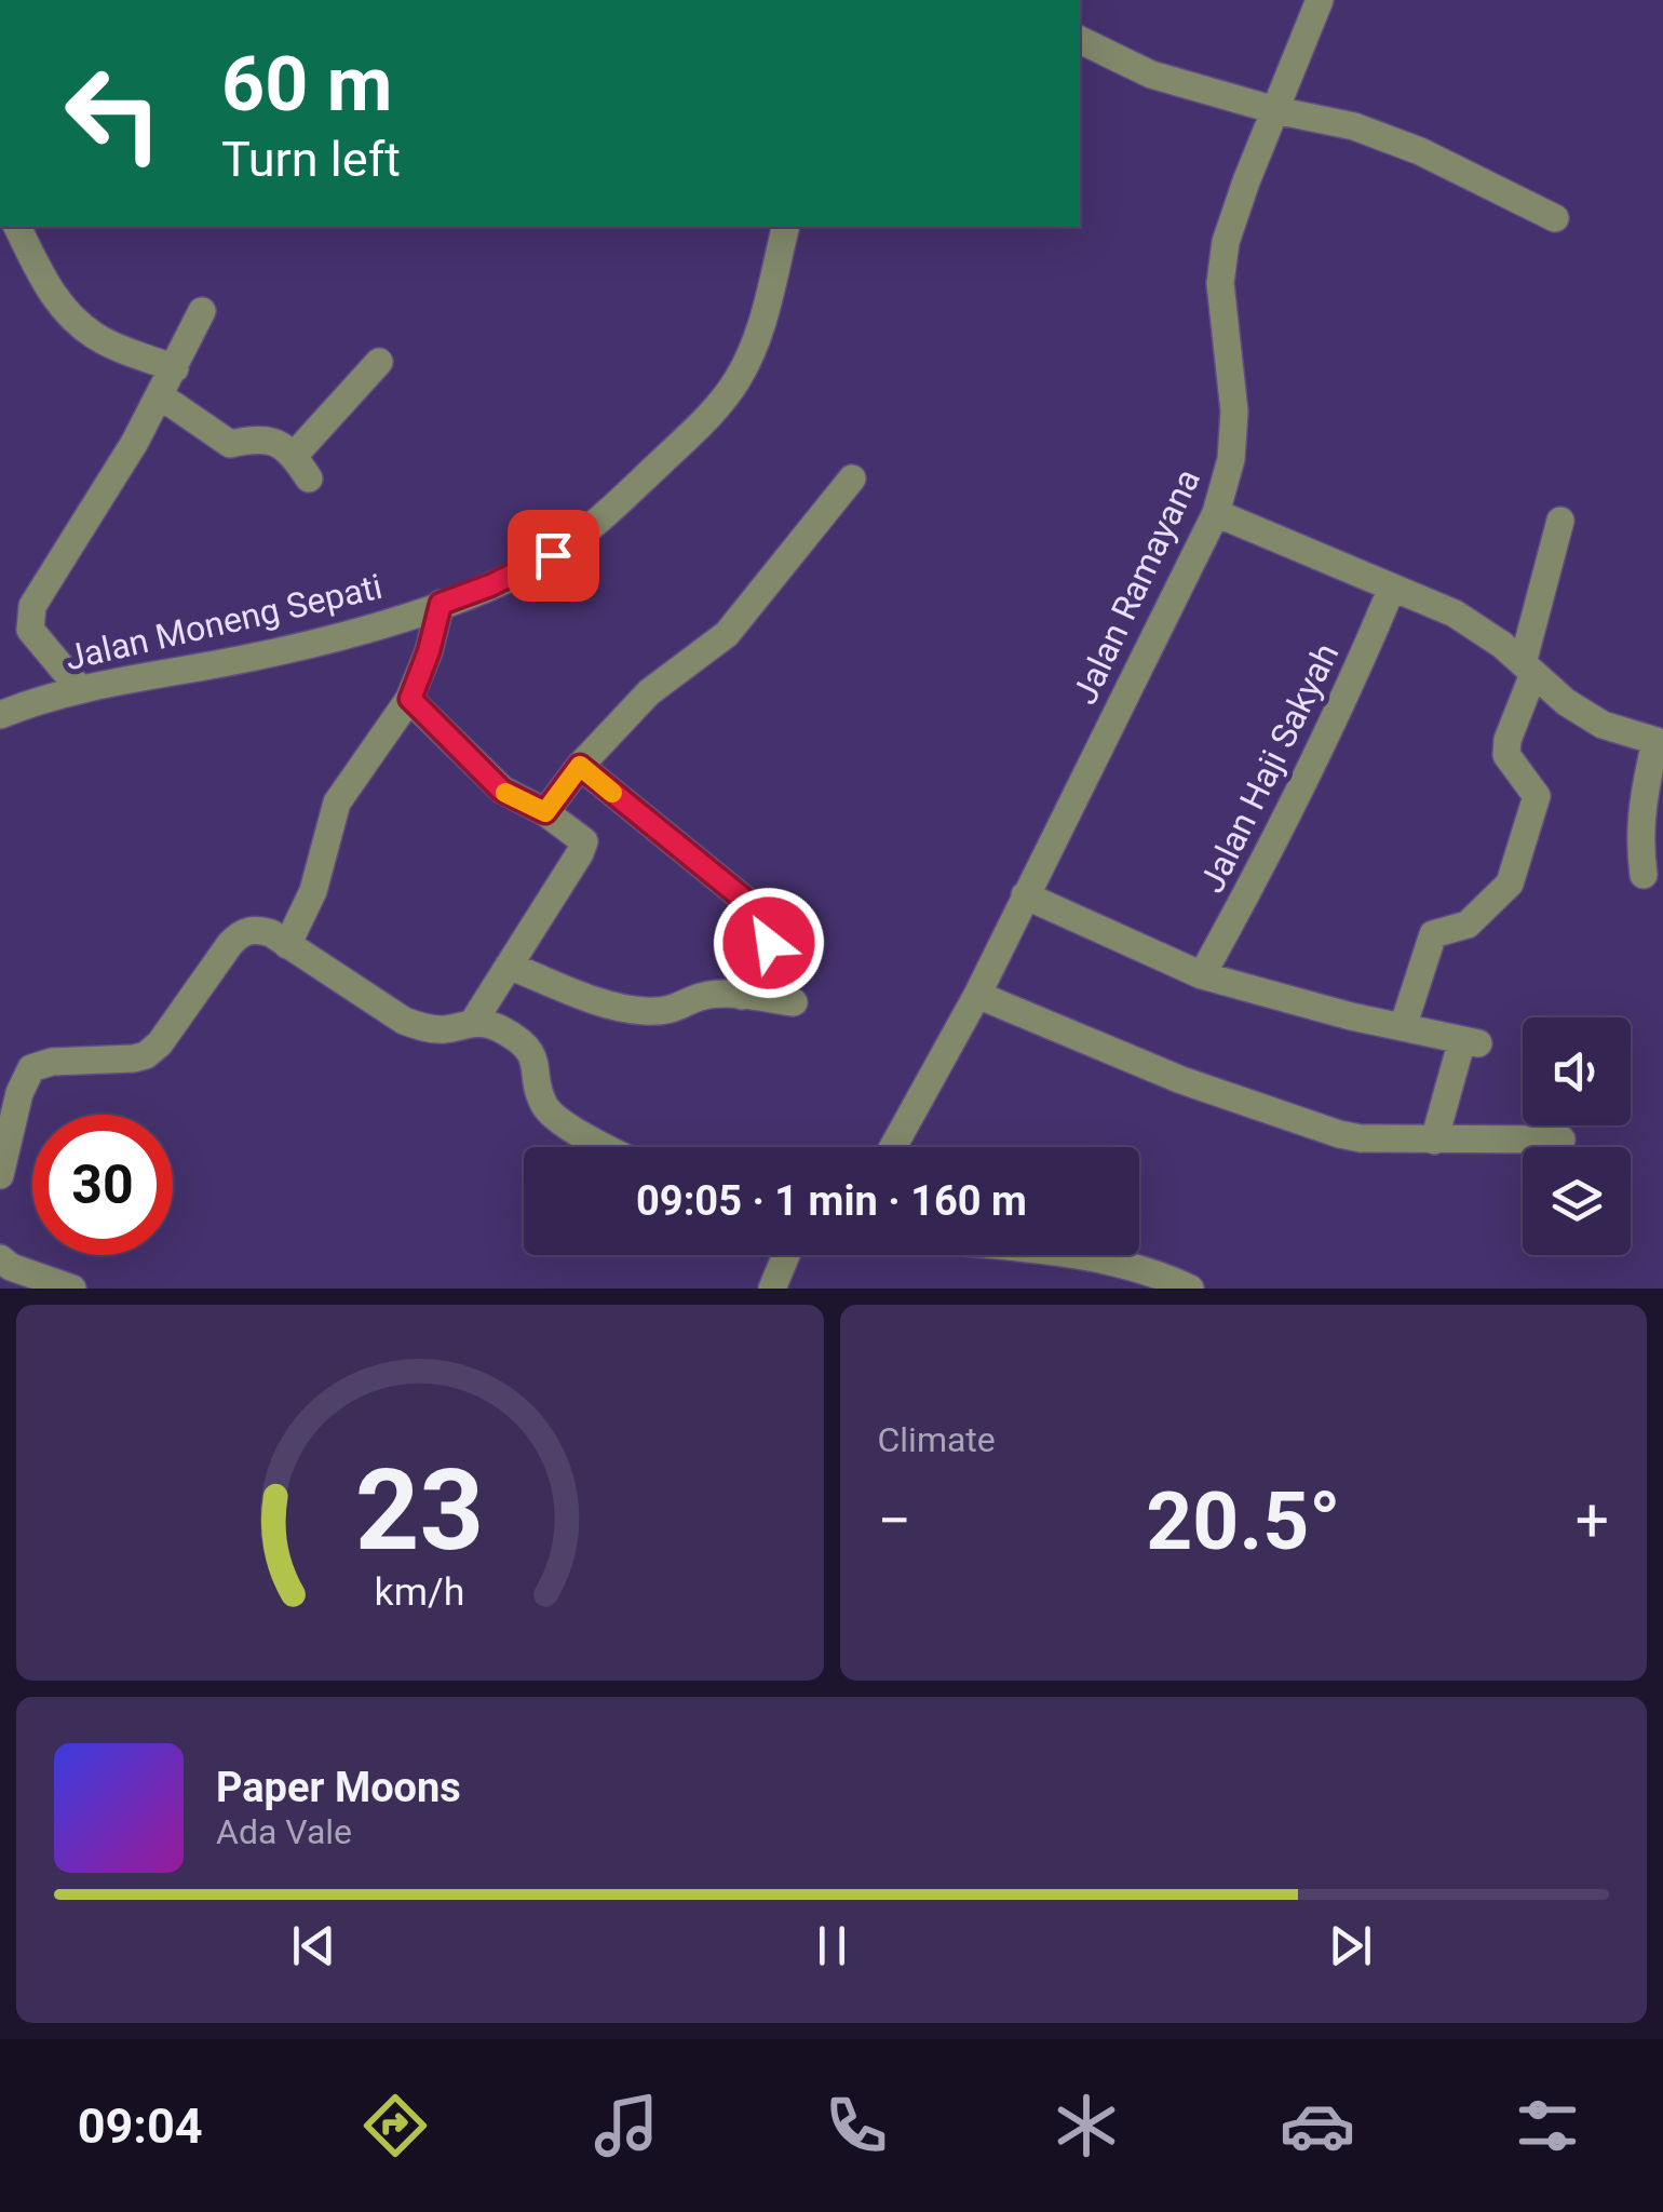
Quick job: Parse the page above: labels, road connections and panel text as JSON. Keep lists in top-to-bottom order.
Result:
{
  "streets": {
    "street": ["Jalan Ramayana", "Jalan Moneng Sepati", "Jalan Haji Sakyah"]
  },
  "page": {
    "turn": ["60 m", "Turn left"],
    "limit": "30",
    "trip": "09:05 · 1 min · 160 m",
    "tile": "Climate",
    "heat": ["−", "20.5°", "+"],
    "song": ["Paper Moons", "Ada Vale"],
    "tabs": "09:04",
    "gauge": ["23", "km/h"]
  }
}
